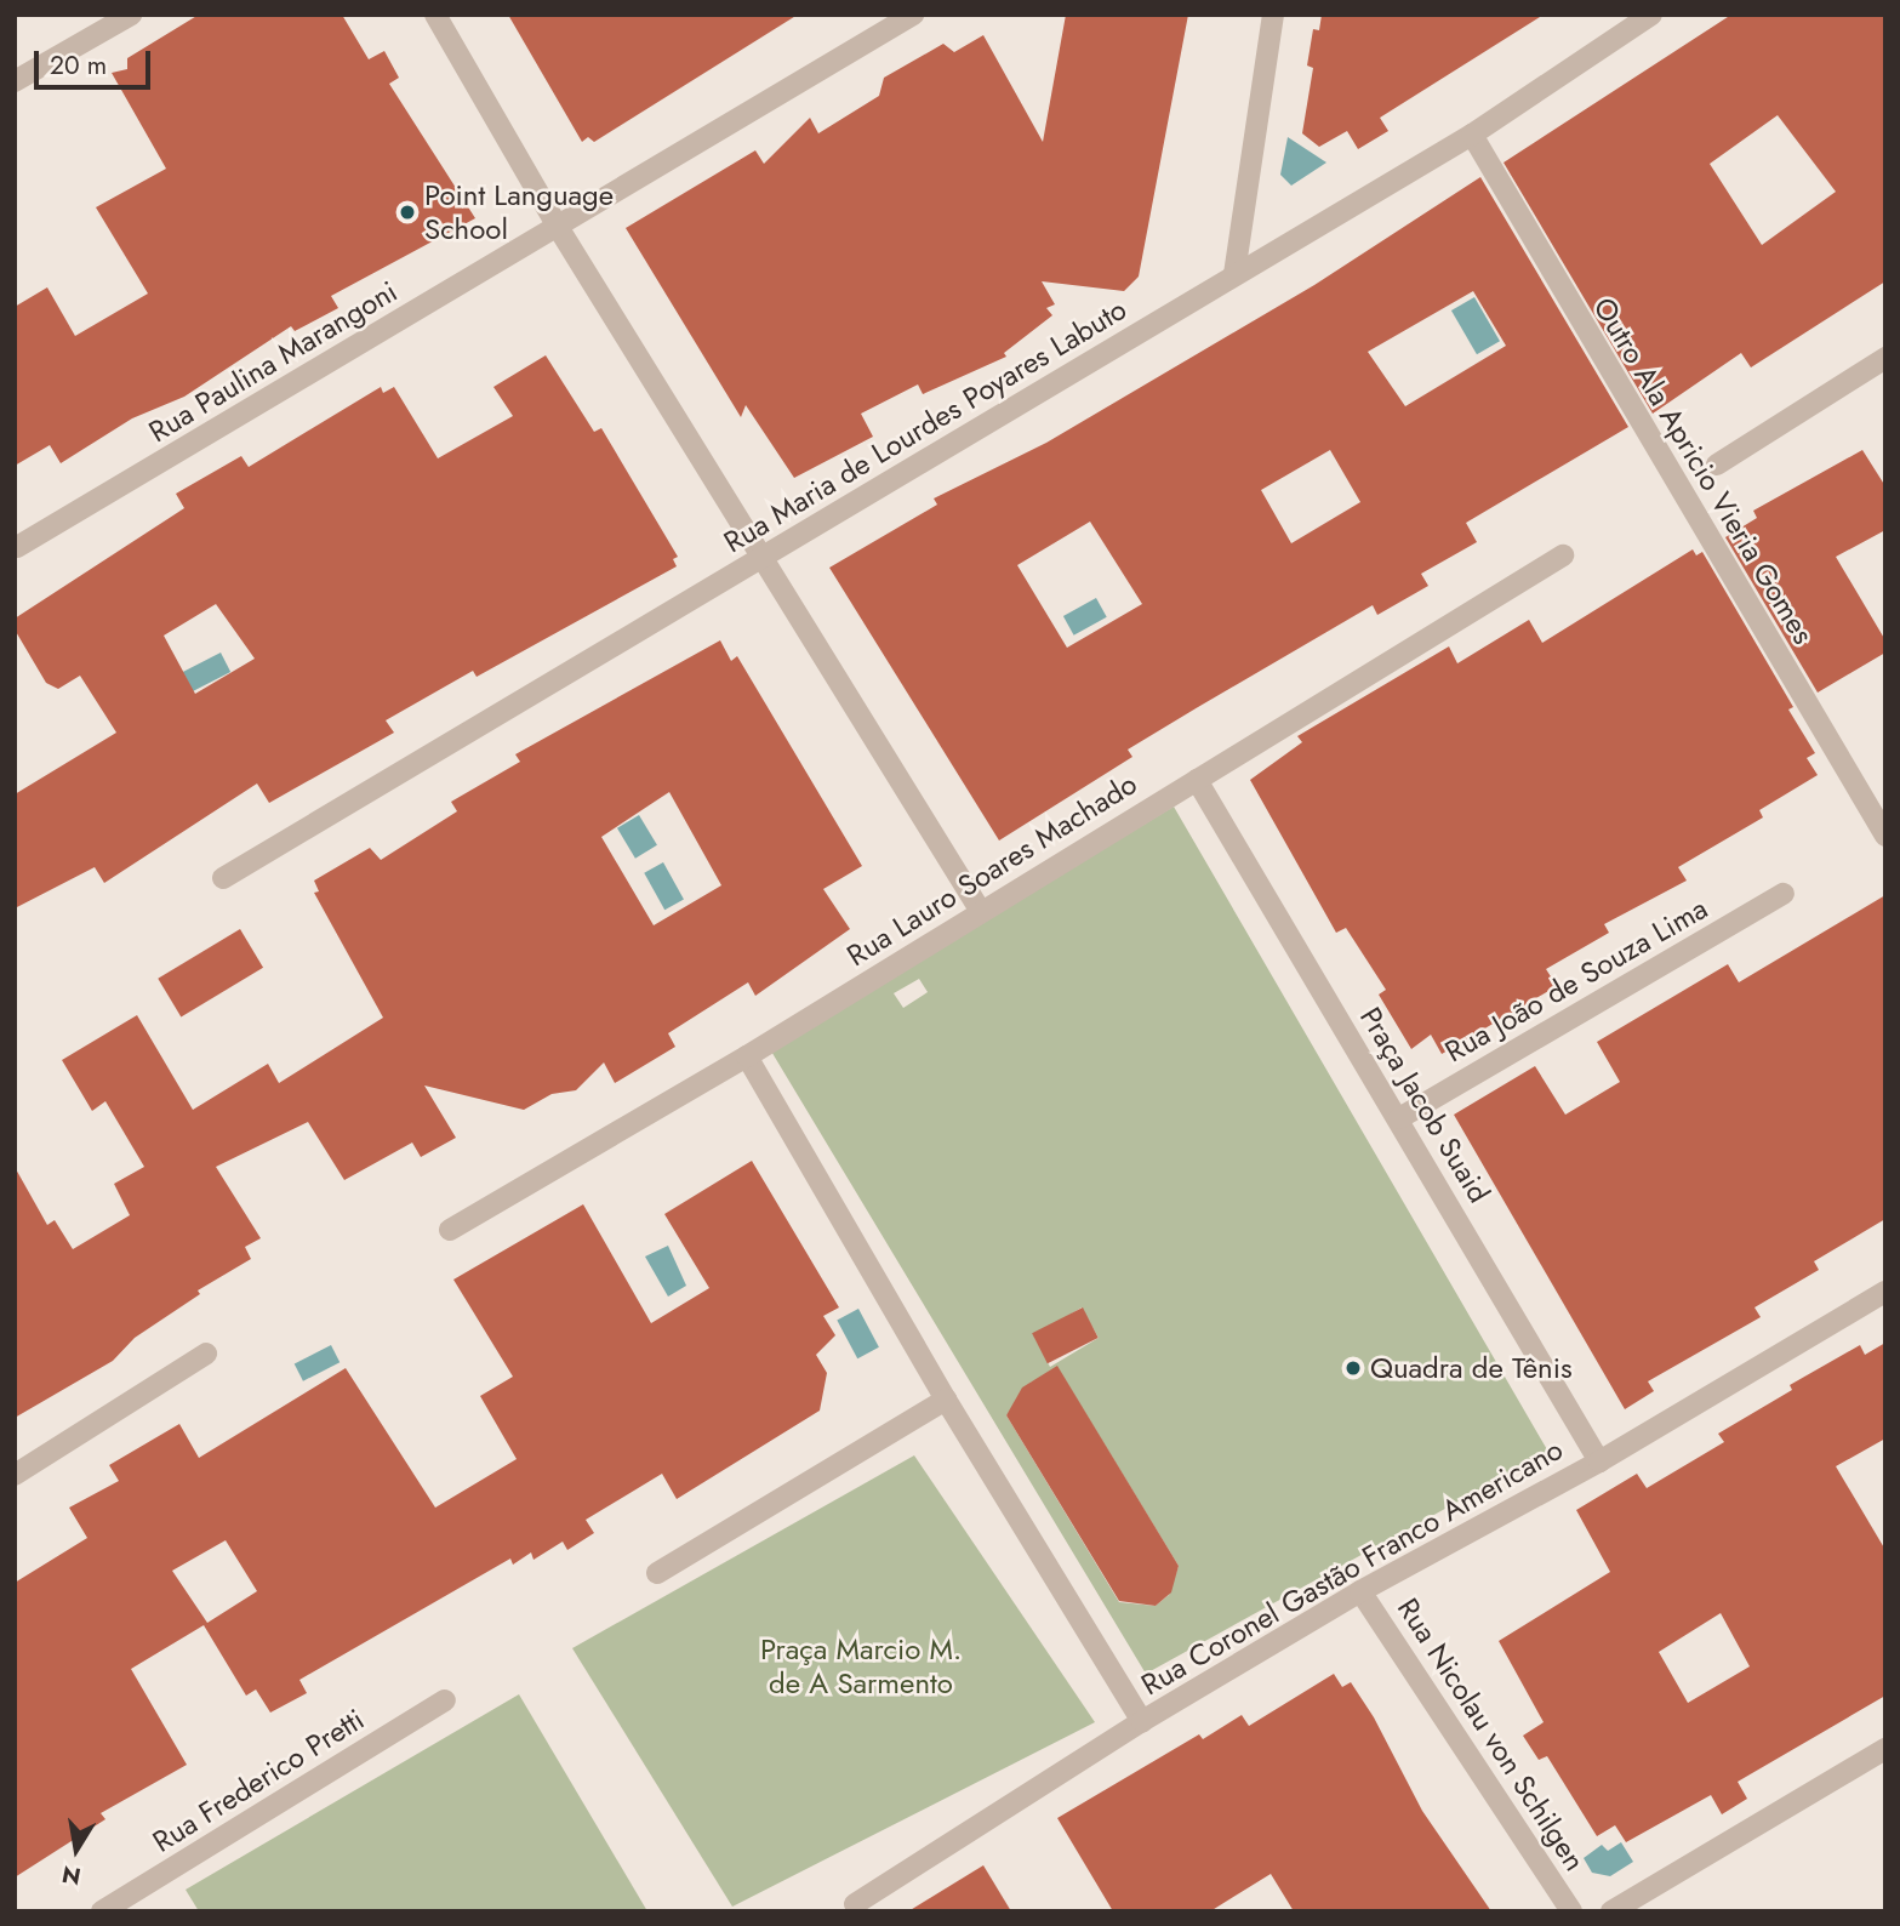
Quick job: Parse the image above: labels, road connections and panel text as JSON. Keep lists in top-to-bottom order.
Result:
{
  "streets": {
    "street": [
      "Rua Paulina Marangoni",
      "Rua Maria de Lourdes Poyares Labuto",
      "Outro Ala Apricio Vieria Gomes",
      "Rua Lauro Soares Machado",
      "Rua João de Souza Lima",
      "Praça Jacob Suaid",
      "Rua Coronel Gastão Franco Americano",
      "Rua Nicolau von Schilgen",
      "Rua Frederico Pretti"
    ]
  },
  "crossings": [
    ["Rua Maria de Lourdes Poyares Labuto", "Outro Ala Apricio Vieria Gomes"],
    ["Rua Lauro Soares Machado", "Praça Jacob Suaid"],
    ["Rua João de Souza Lima", "Praça Jacob Suaid"],
    ["Praça Jacob Suaid", "Rua Coronel Gastão Franco Americano"],
    ["Rua Coronel Gastão Franco Americano", "Rua Nicolau von Schilgen"]
  ],
  "parks": ["Praça Marcio M. de A Sarmento"],
  "places": ["Point Language School", "Quadra de Tênis"],
  "scale_bar": "20 m",
  "north": "bottom"
}
